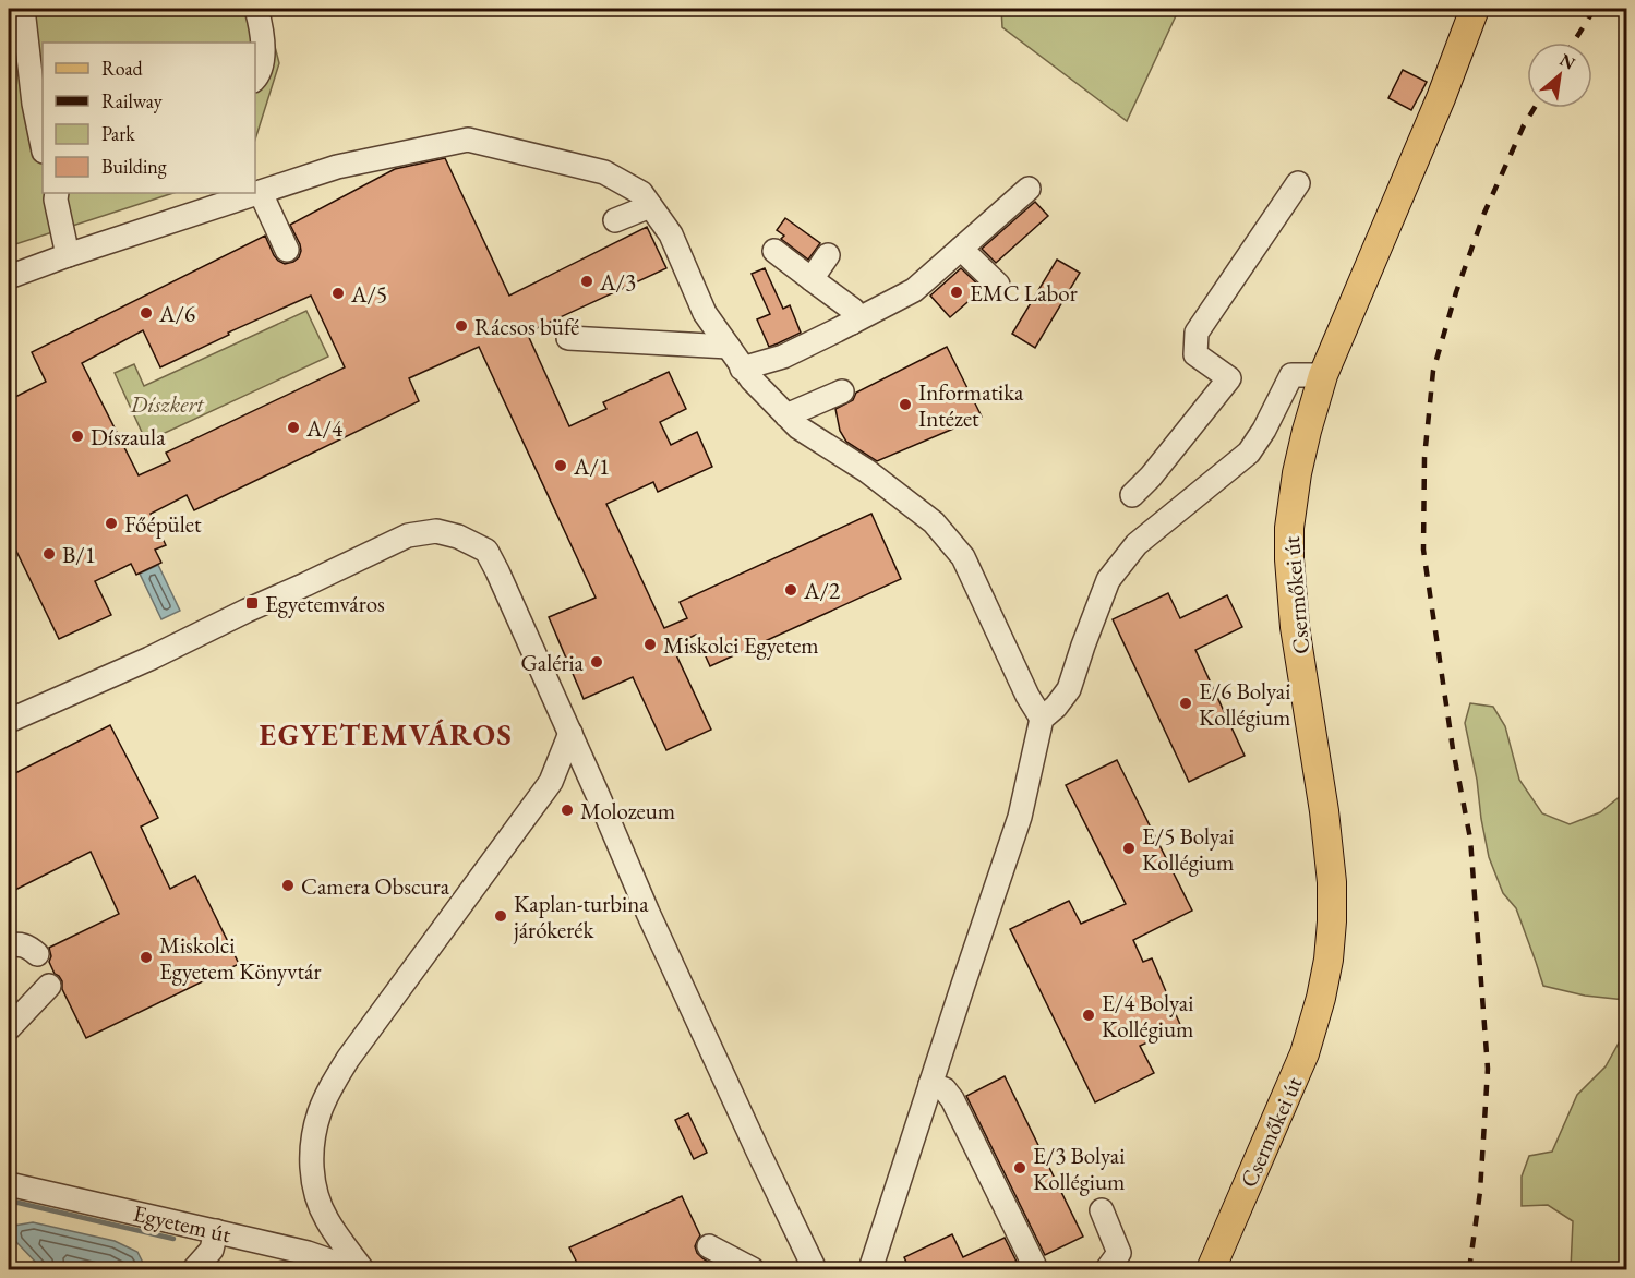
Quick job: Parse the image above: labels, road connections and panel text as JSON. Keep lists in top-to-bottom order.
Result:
{
  "streets": {
    "main road": ["Csermőkei út"],
    "street": ["Egyetem út"]
  },
  "districts": ["EGYETEMVÁROS"],
  "parks": ["Díszkert"],
  "places": {
    "other": [
      "A/3",
      "EMC Labor",
      "A/5",
      "A/6",
      "Rácsos büfé",
      "Informatika Intézet",
      "A/4",
      "Díszaula",
      "A/1",
      "Főépület",
      "B/1",
      "A/2",
      "Miskolci Egyetem",
      "Galéria",
      "E/6 Bolyai Kollégium",
      "Molozeum",
      "E/5 Bolyai Kollégium",
      "Camera Obscura",
      "Kaplan-turbina járókerék",
      "Miskolci Egyetem Könyvtár",
      "E/4 Bolyai Kollégium",
      "E/3 Bolyai Kollégium"
    ],
    "transit": ["Egyetemváros"]
  },
  "legend": [
    "Road",
    "Railway",
    "Park",
    "Building"
  ],
  "north": "top right"
}
